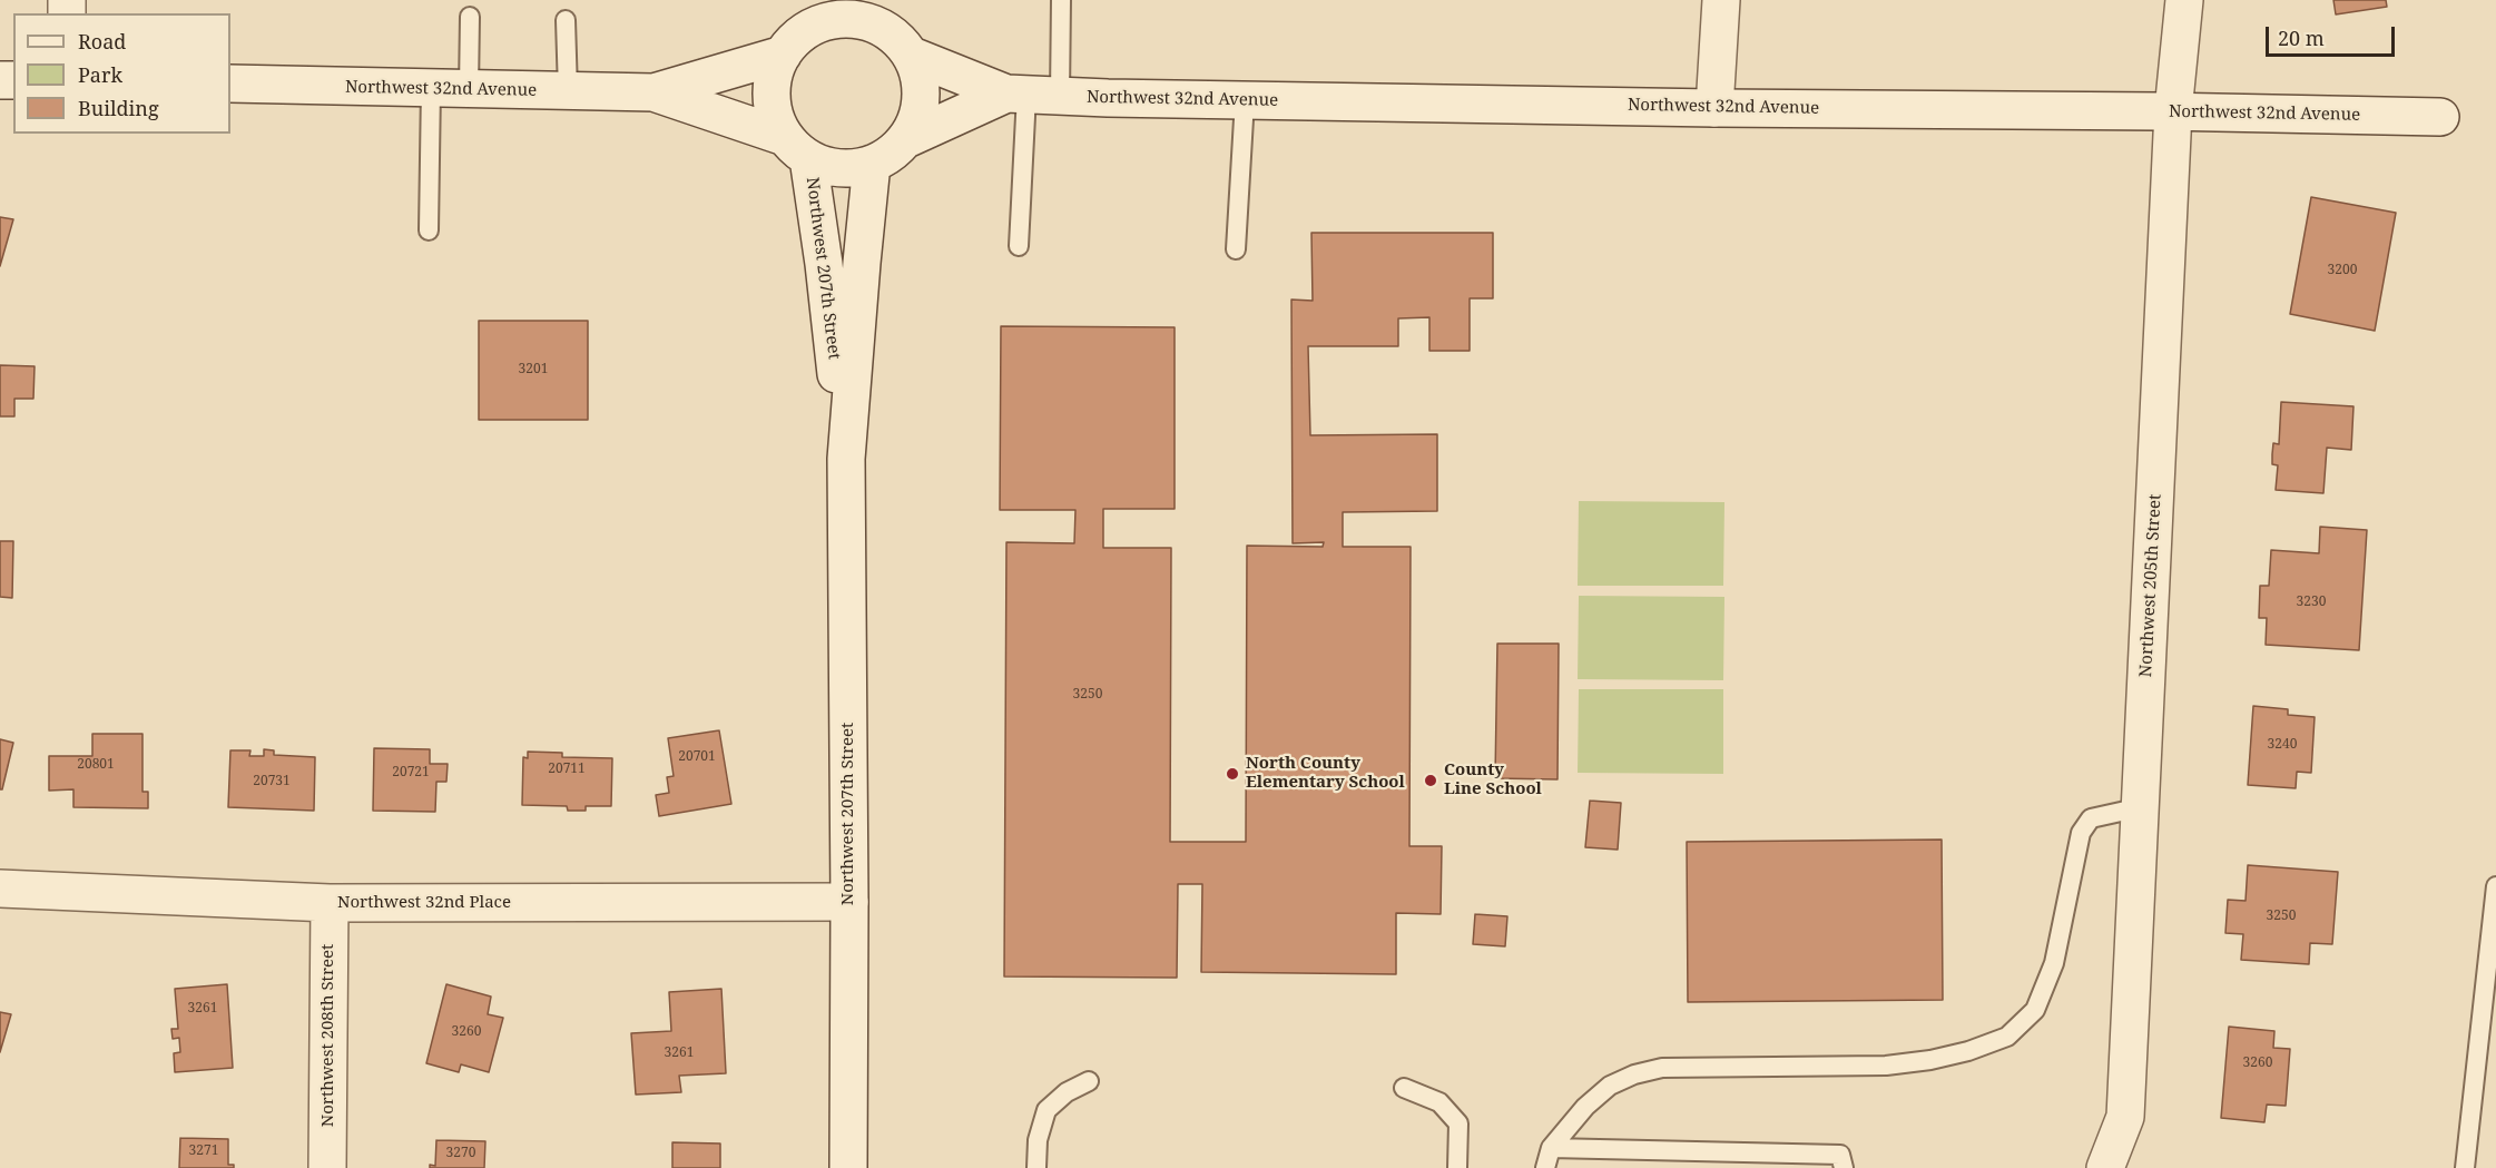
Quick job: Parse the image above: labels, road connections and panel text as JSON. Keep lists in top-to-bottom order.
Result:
{
  "streets": {
    "street": [
      "Northwest 32nd Avenue",
      "Northwest 207th Street",
      "Northwest 205th Street",
      "Northwest 32nd Place",
      "Northwest 208th Street"
    ]
  },
  "crossings": [
    ["Northwest 32nd Avenue", "Northwest 207th Street"],
    ["Northwest 32nd Avenue", "Northwest 205th Street"],
    ["Northwest 207th Street", "Northwest 32nd Place"],
    ["Northwest 32nd Place", "Northwest 208th Street"]
  ],
  "places": ["North County Elementary School", "County Line School"],
  "house_numbers": [
    "3200",
    "3201",
    "3230",
    "3250",
    "3240",
    "20701",
    "20801",
    "20711",
    "20721",
    "20731",
    "3250",
    "3261",
    "3260",
    "3261",
    "3260",
    "3271",
    "3270"
  ],
  "legend": ["Road", "Park", "Building"],
  "scale_bar": "20 m"
}
